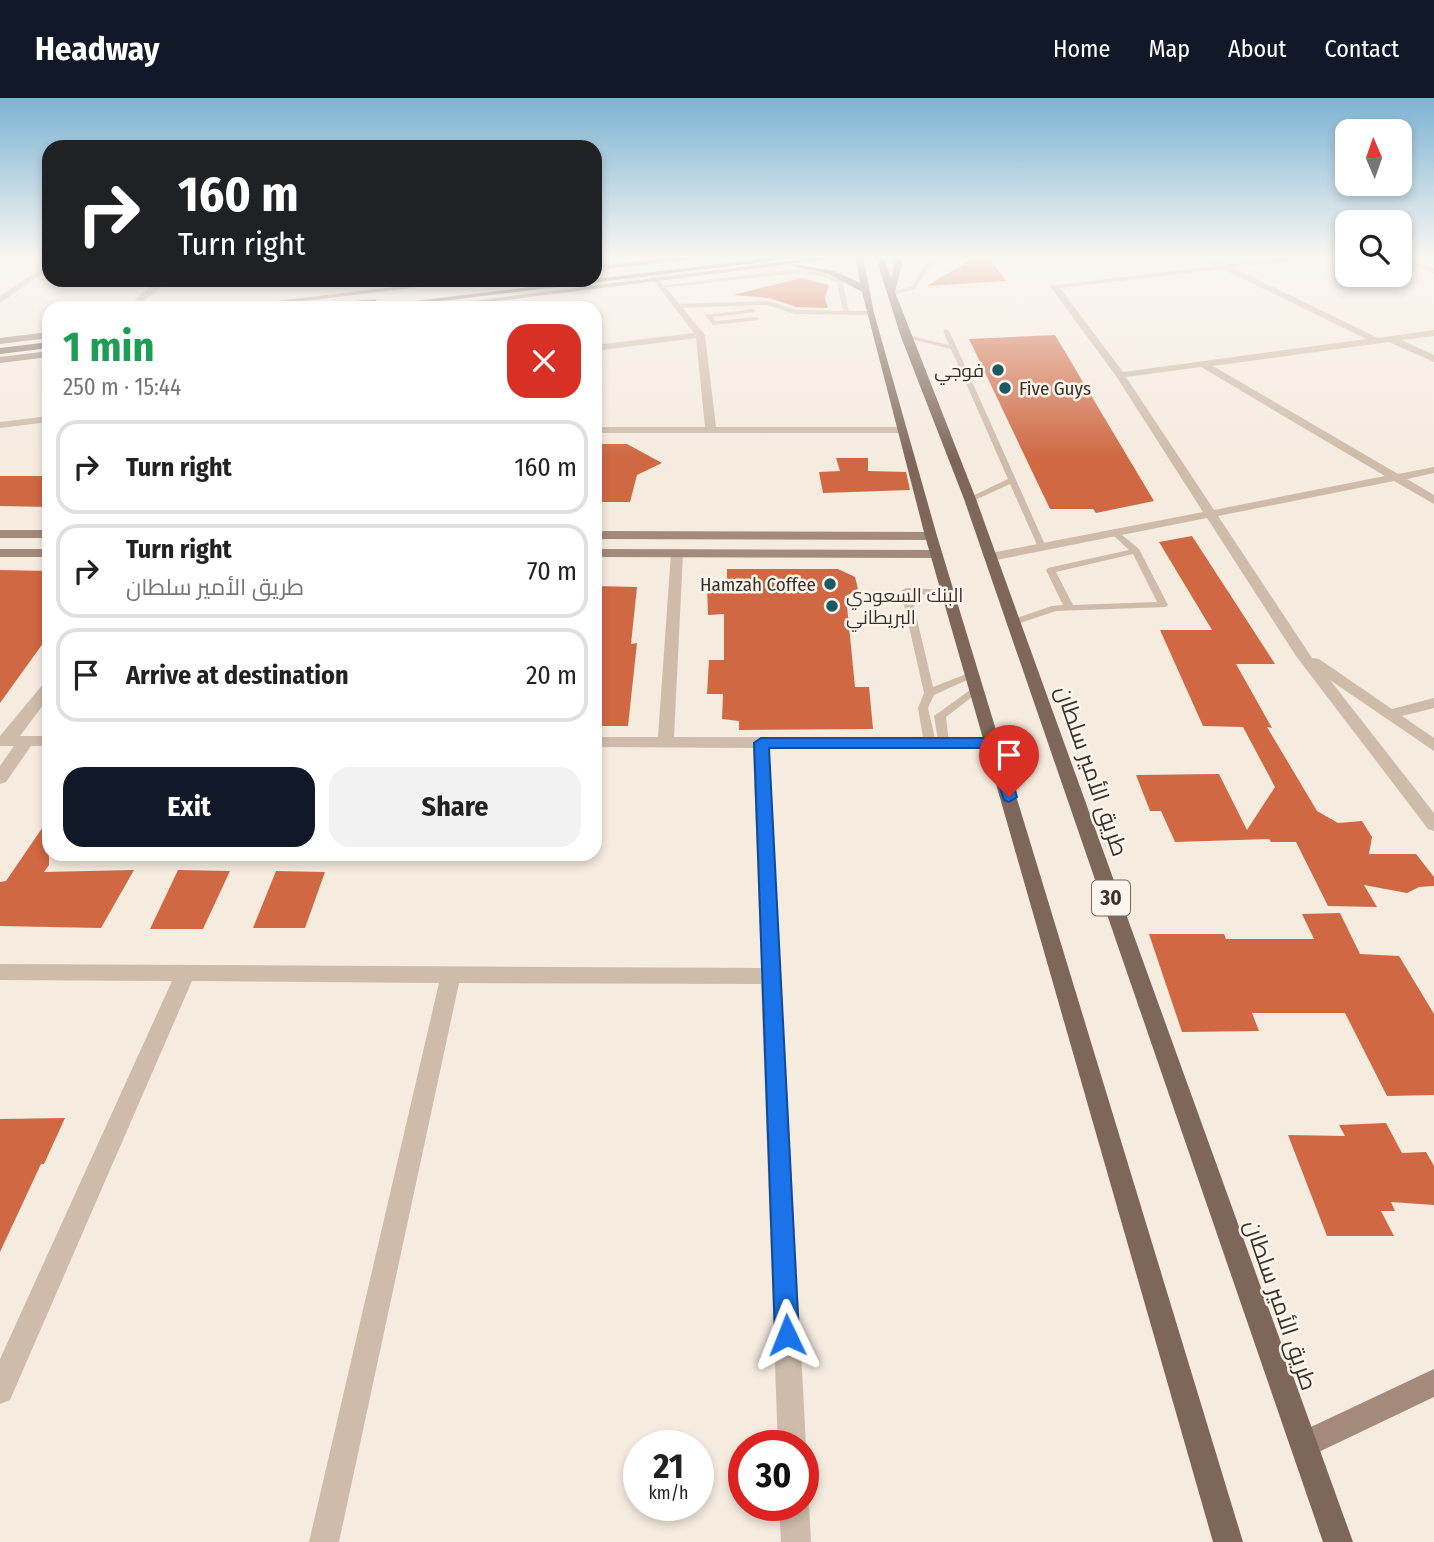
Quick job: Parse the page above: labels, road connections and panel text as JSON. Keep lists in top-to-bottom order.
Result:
{
  "streets": {
    "main road": ["طريق الأمير سلطان", "30"]
  },
  "places": [
    "فوجي",
    "Five Guys",
    "Hamzah Coffee",
    "البنك السعودي البريطاني"
  ],
  "north": "top",
  "page": {
    "header": "Headway",
    "nav": [
      "Home",
      "Map",
      "About",
      "Contact"
    ],
    "turn": ["160 m", "Turn right"],
    "heading": ["1 min", "250 m · 15:44"],
    "list": [
      {
        "name": "Turn right",
        "value": "160 m"
      },
      {
        "name": "Turn right",
        "note": "طريق الأمير سلطان",
        "value": "70 m"
      },
      {
        "name": "Arrive at destination",
        "value": "20 m"
      }
    ],
    "buttons": ["Exit", "Share"],
    "speed": "21 km/h",
    "limit": "30"
  }
}
